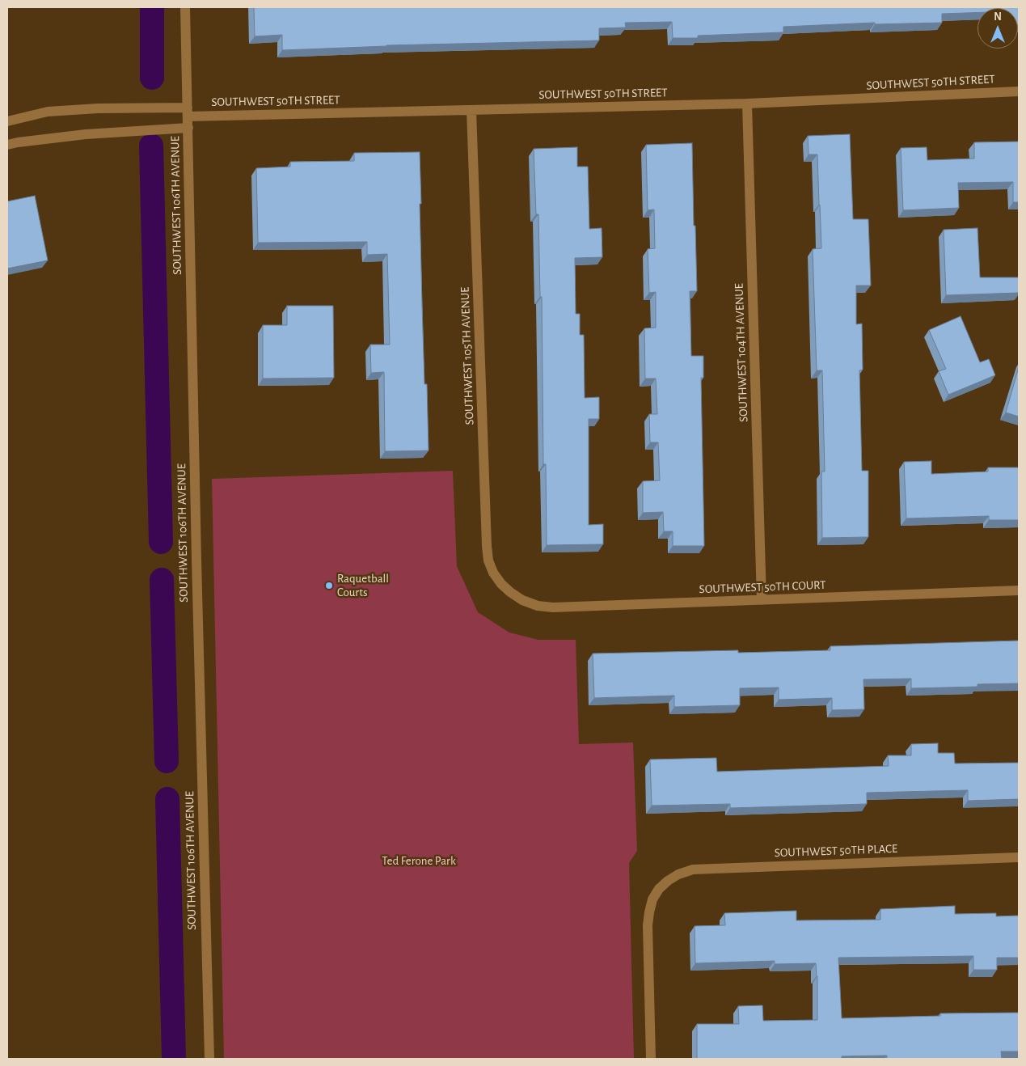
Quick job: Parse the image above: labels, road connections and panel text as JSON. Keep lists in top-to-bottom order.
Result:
{
  "streets": {
    "street": [
      "SOUTHWEST 50TH STREET",
      "SOUTHWEST 106TH AVENUE",
      "SOUTHWEST 104TH AVENUE",
      "SOUTHWEST 105TH AVENUE",
      "SOUTHWEST 50TH COURT",
      "SOUTHWEST 50TH PLACE"
    ]
  },
  "crossings": [
    ["SOUTHWEST 50TH STREET", "SOUTHWEST 106TH AVENUE"],
    ["SOUTHWEST 50TH STREET", "SOUTHWEST 104TH AVENUE"],
    ["SOUTHWEST 50TH STREET", "SOUTHWEST 105TH AVENUE"],
    ["SOUTHWEST 104TH AVENUE", "SOUTHWEST 50TH COURT"],
    ["SOUTHWEST 105TH AVENUE", "SOUTHWEST 50TH COURT"]
  ],
  "parks": ["Ted Ferone Park"],
  "places": ["Raquetball Courts"],
  "north": "top"
}
